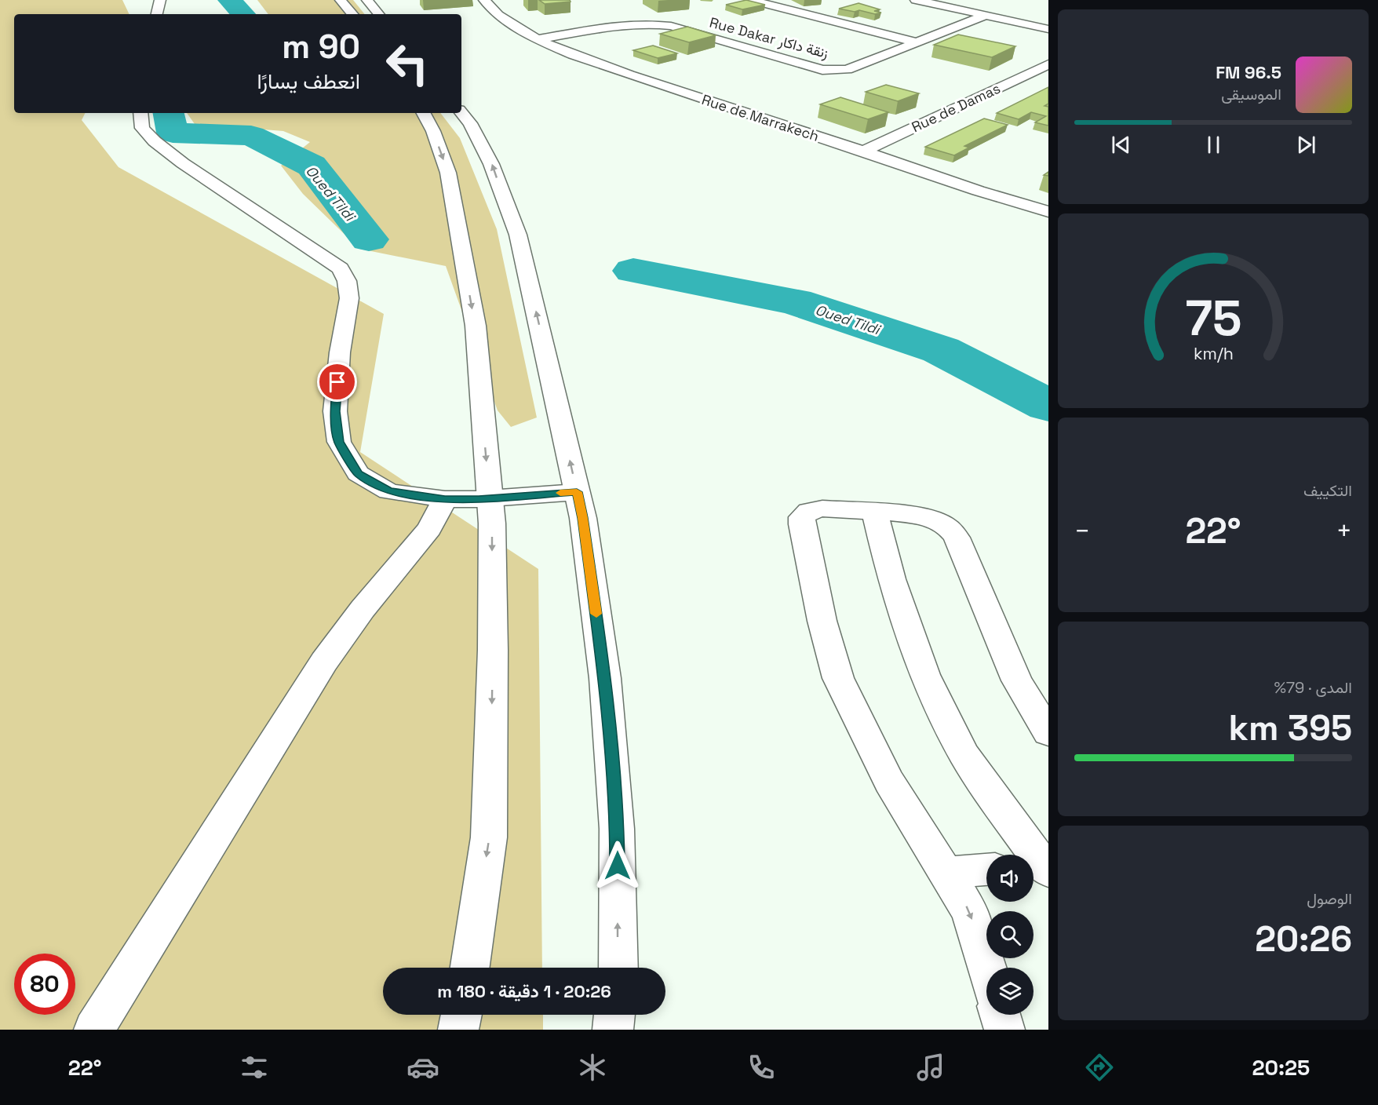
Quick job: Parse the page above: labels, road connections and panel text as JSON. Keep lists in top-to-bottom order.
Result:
{
  "streets": {
    "main road": ["Rue Dakar زنقة داكار", "Rue de Damas", "Rue de Marrakech"]
  },
  "crossings": [
    ["Rue Dakar زنقة داكار", "Rue de Marrakech"],
    ["Rue de Damas", "Rue de Marrakech"]
  ],
  "water": ["Oued Tildi"],
  "page": {
    "turn": ["90 m", "انعطف يسارًا"],
    "song": ["96.5 FM", "الموسيقى"],
    "tile": [
      "التكييف",
      ["المدى · 79%", "395 km"],
      ["الوصول", "20:26"]
    ],
    "heat": ["−", "22°", "+"],
    "limit": "80",
    "trip": "20:26 · 1 دقيقة · 180 m",
    "tabs": ["20:25", "22°"],
    "gauge": ["75", "km/h"]
  }
}
